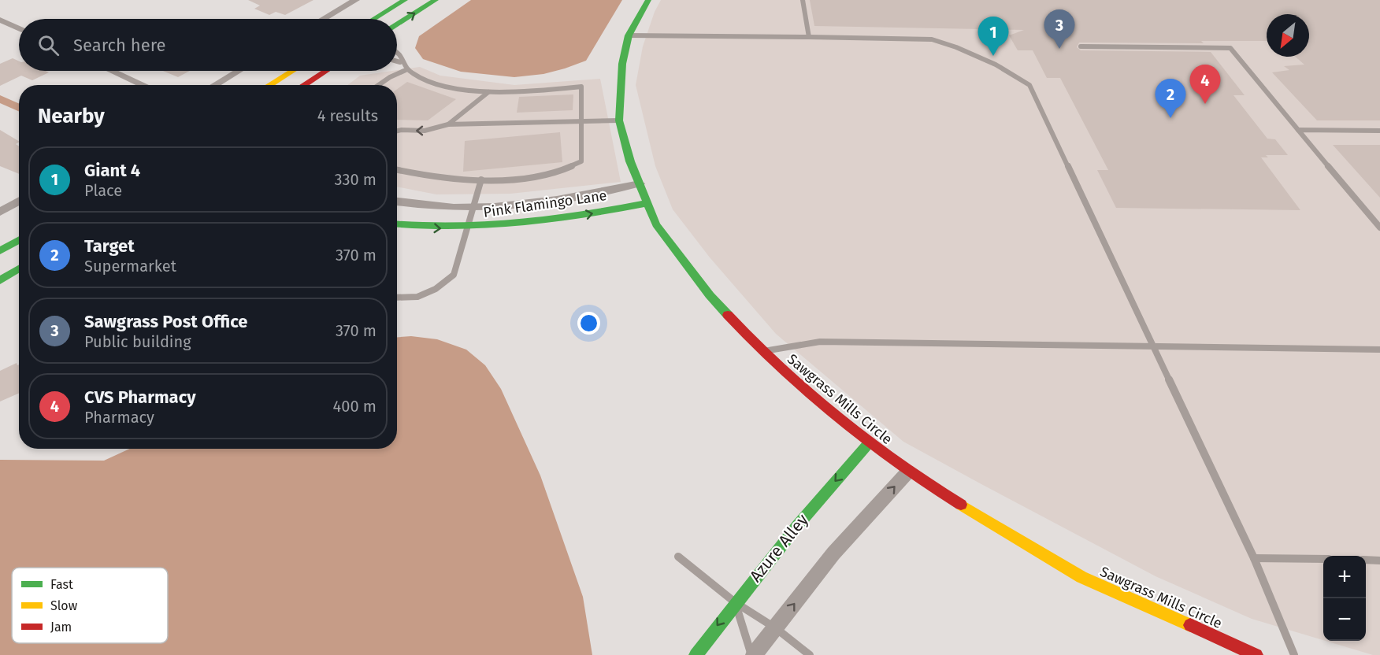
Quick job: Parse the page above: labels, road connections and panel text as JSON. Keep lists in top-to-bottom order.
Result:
{
  "streets": {
    "main road": ["Pink Flamingo Lane", "Sawgrass Mills Circle", "Azure Alley"]
  },
  "crossings": [
    ["Pink Flamingo Lane", "Sawgrass Mills Circle"],
    ["Sawgrass Mills Circle", "Azure Alley"]
  ],
  "one_way": ["Azure Alley"],
  "legend": ["Fast", "Slow", "Jam"],
  "north": "bottom left",
  "page": {
    "pins": [
      "3",
      "1",
      "4",
      "2"
    ],
    "search": "Search here",
    "heading": ["Nearby", "4 results"],
    "list": [
      {
        "mark": "1",
        "name": "Giant 4",
        "note": "Place",
        "value": "330 m"
      },
      {
        "mark": "2",
        "name": "Target",
        "note": "Supermarket",
        "value": "370 m"
      },
      {
        "mark": "3",
        "name": "Sawgrass Post Office",
        "note": "Public building",
        "value": "370 m"
      },
      {
        "mark": "4",
        "name": "CVS Pharmacy",
        "note": "Pharmacy",
        "value": "400 m"
      }
    ],
    "map_buttons": ["+", "−"]
  }
}
